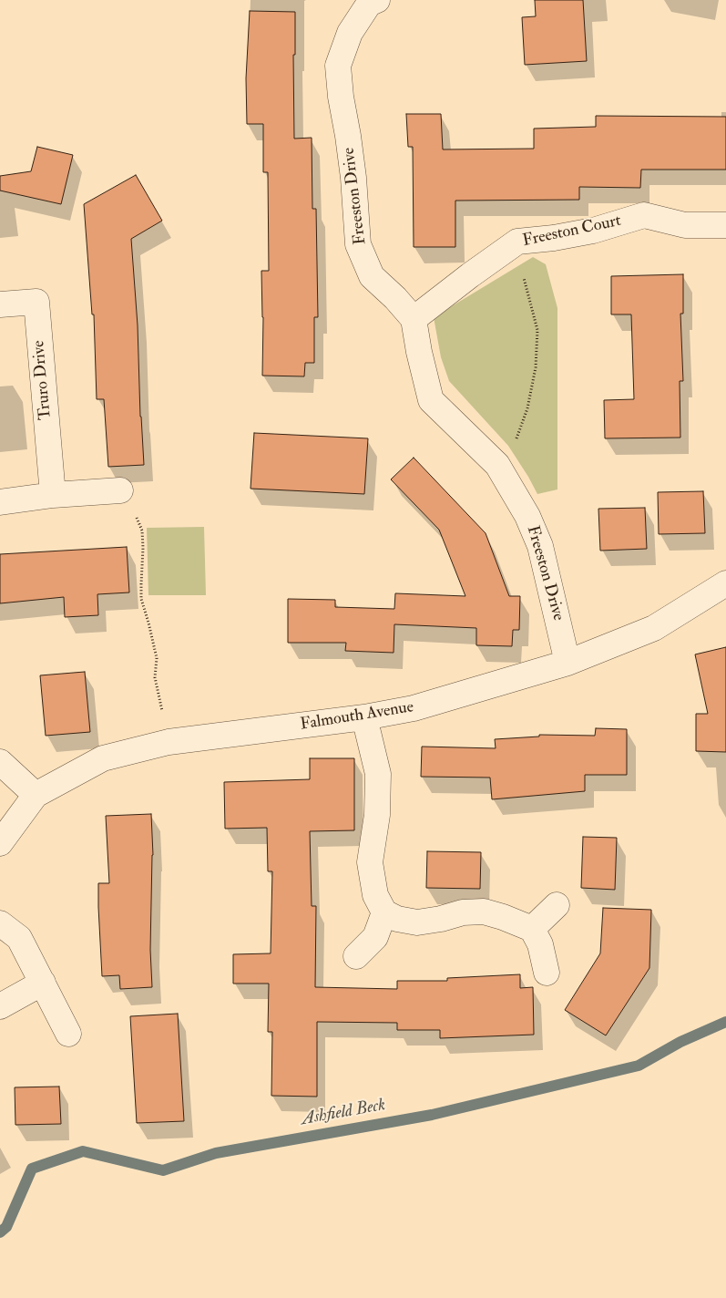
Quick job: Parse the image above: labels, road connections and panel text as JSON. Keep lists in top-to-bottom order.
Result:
{
  "streets": {
    "street": [
      "Freeston Drive",
      "Freeston Court",
      "Truro Drive",
      "Falmouth Avenue"
    ]
  },
  "crossings": [
    ["Freeston Drive", "Freeston Court"],
    ["Freeston Drive", "Falmouth Avenue"]
  ],
  "water": ["Ashfield Beck"]
}
